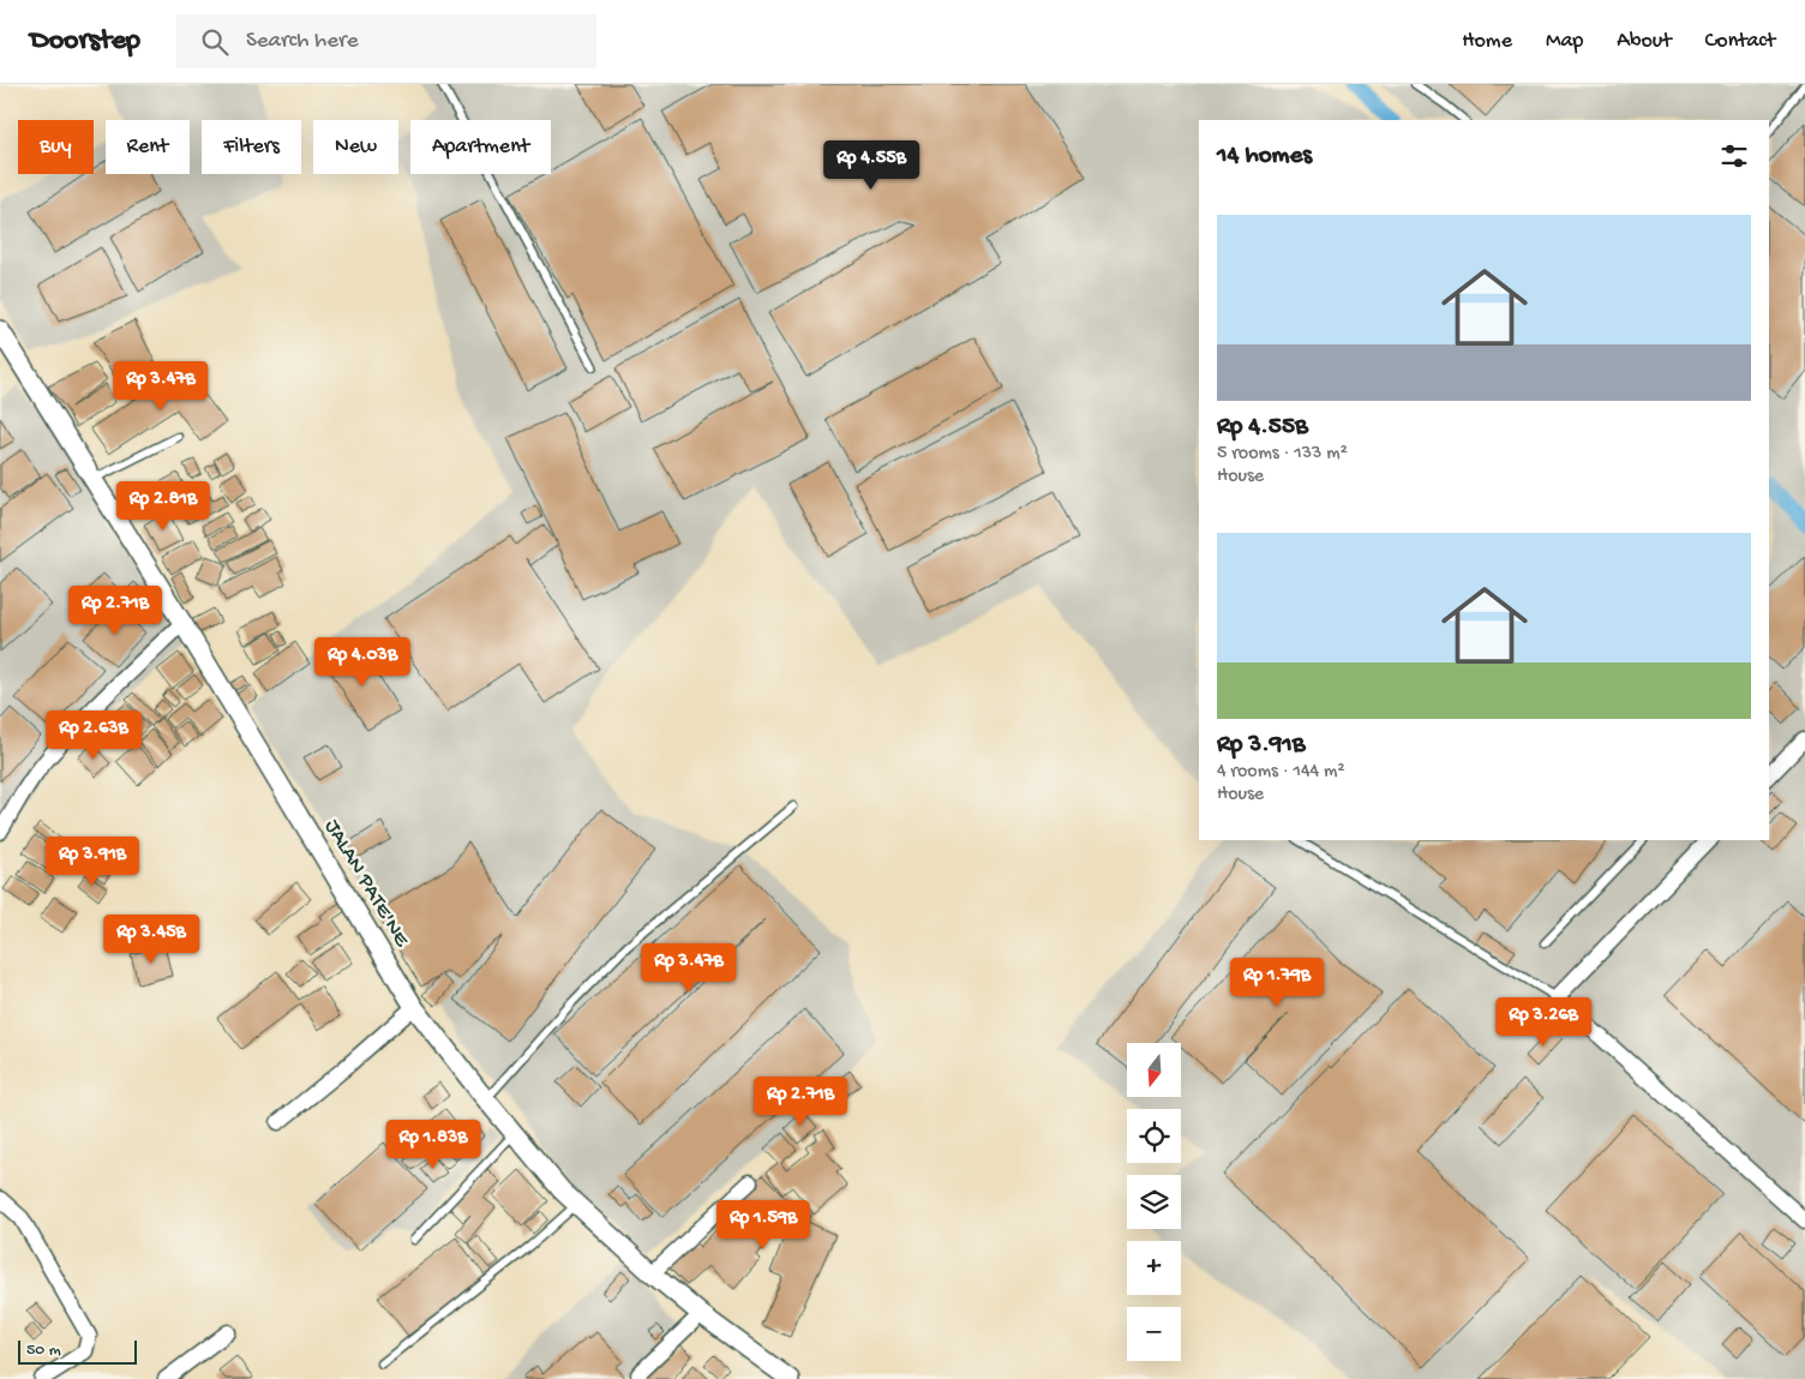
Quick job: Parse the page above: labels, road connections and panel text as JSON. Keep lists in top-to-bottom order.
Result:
{
  "streets": {
    "street": ["JALAN PATE'NE"]
  },
  "scale_bar": "50 m",
  "north": "bottom",
  "page": {
    "header": "Doorstep",
    "search": "Search here",
    "nav": [
      "Home",
      "Map",
      "About",
      "Contact"
    ],
    "chip": [
      "Buy",
      "Rent",
      "Filters",
      "New",
      "Apartment"
    ],
    "heading": "14 homes",
    "price": [
      "Rp 4.55B",
      "Rp 3.47B",
      "Rp 2.81B",
      "Rp 2.71B",
      "Rp 4.03B",
      "Rp 2.63B",
      "Rp 3.91B",
      "Rp 3.45B",
      "Rp 3.47B",
      "Rp 1.79B",
      "Rp 3.26B",
      "Rp 2.71B",
      "Rp 1.83B",
      "Rp 1.59B"
    ],
    "list": [
      {
        "name": "Rp 4.55B",
        "note": "5 rooms · 133 m² · House"
      },
      {
        "name": "Rp 3.91B",
        "note": "4 rooms · 144 m² · House"
      }
    ],
    "map_buttons": ["+", "−"],
    "scale": "50 m"
  }
}
